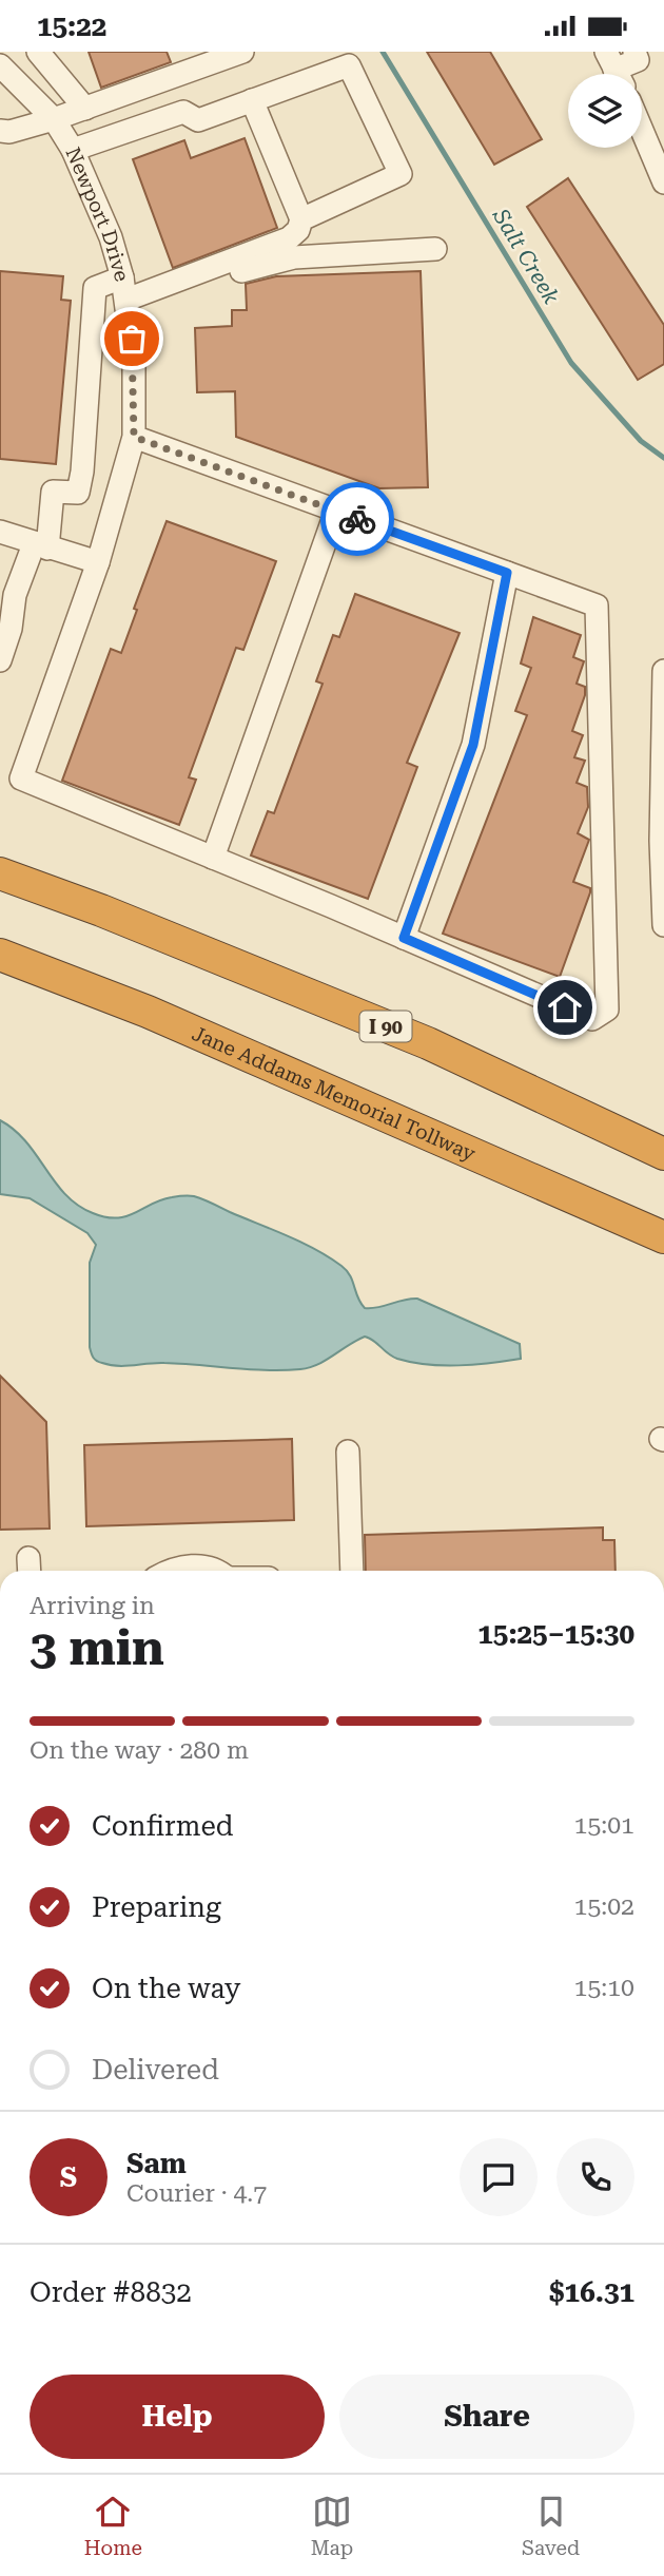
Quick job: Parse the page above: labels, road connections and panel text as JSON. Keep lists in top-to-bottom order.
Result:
{
  "streets": {
    "highway": ["I 90", "Jane Addams Memorial Tollway"],
    "street": ["Newport Drive"]
  },
  "water": ["Salt Creek"],
  "page": {
    "status": "15:22",
    "heading": ["3 min", "Arriving in", "15:25–15:30"],
    "panel": [
      "Sam",
      "Courier · 4.7",
      "Order #8832",
      "$16.31"
    ],
    "bar": "On the way · 280 m",
    "list": [
      ["Confirmed", "15:01"],
      ["Preparing", "15:02"],
      ["On the way", "15:10"],
      "Delivered"
    ],
    "round": "S",
    "buttons": ["Help", "Share"],
    "tabs": ["Home", "Map", "Saved"]
  }
}
